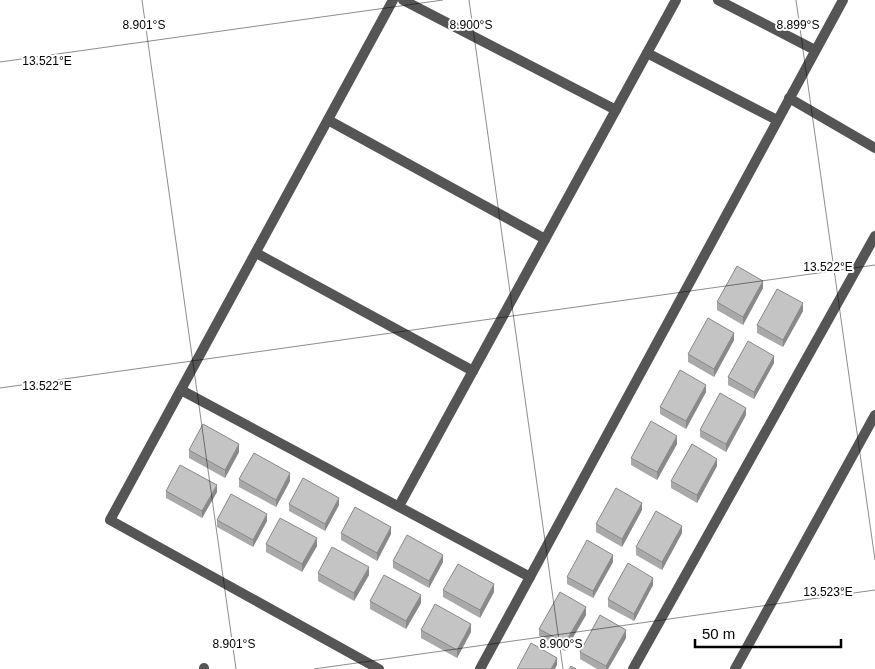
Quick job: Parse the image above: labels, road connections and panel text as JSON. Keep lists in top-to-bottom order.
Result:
{
  "scale_bar": "50 m",
  "coordinates": [
    "8.901°S",
    "8.900°S",
    "8.899°S",
    "13.521°E",
    "13.522°E",
    "13.523°E"
  ]
}
